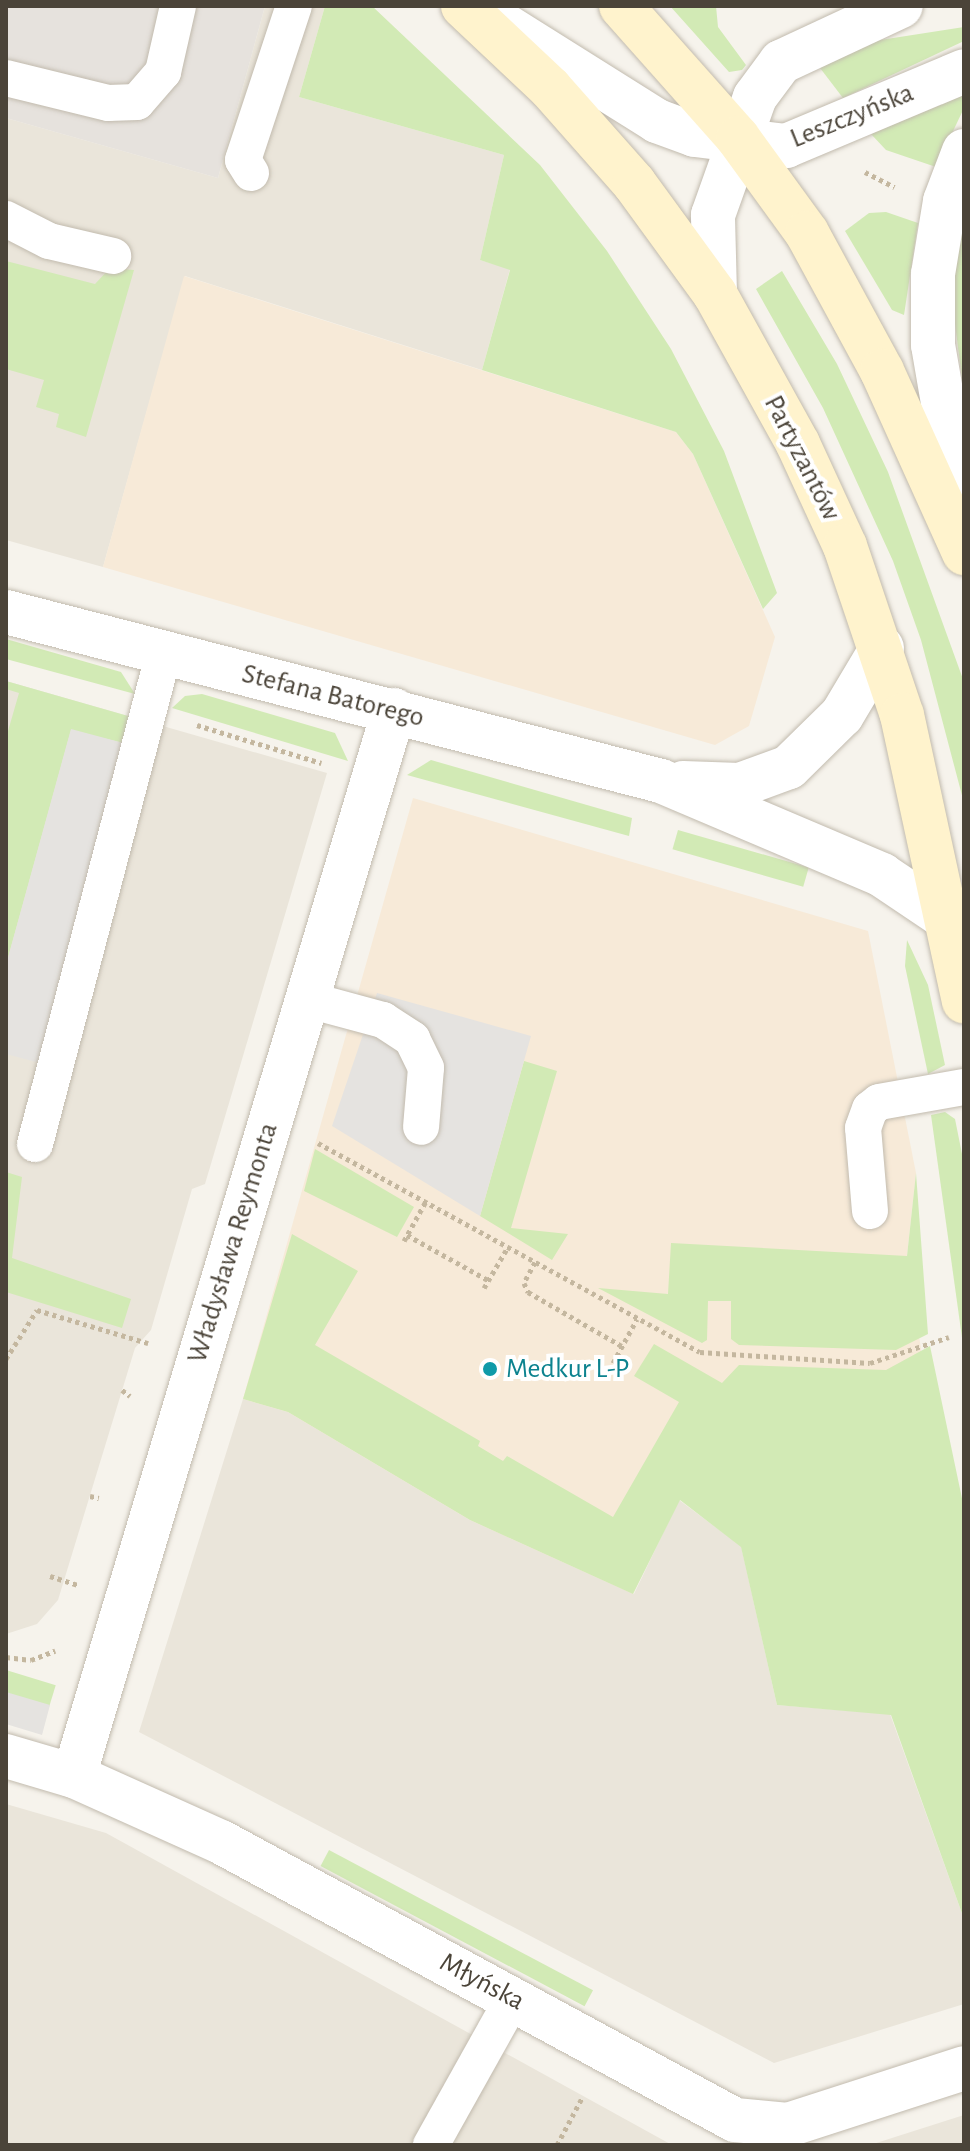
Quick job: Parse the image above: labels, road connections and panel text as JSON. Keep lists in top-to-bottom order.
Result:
{
  "streets": {
    "main road": ["Partyzantów"],
    "street": [
      "Leszczyńska",
      "Stefana Batorego",
      "Władysława Reymonta",
      "Młyńska"
    ]
  },
  "crossings": [
    ["Leszczyńska", "Partyzantów"],
    ["Partyzantów", "Stefana Batorego"],
    ["Stefana Batorego", "Władysława Reymonta"],
    ["Władysława Reymonta", "Młyńska"]
  ],
  "places": ["Medkur L-P"]
}
